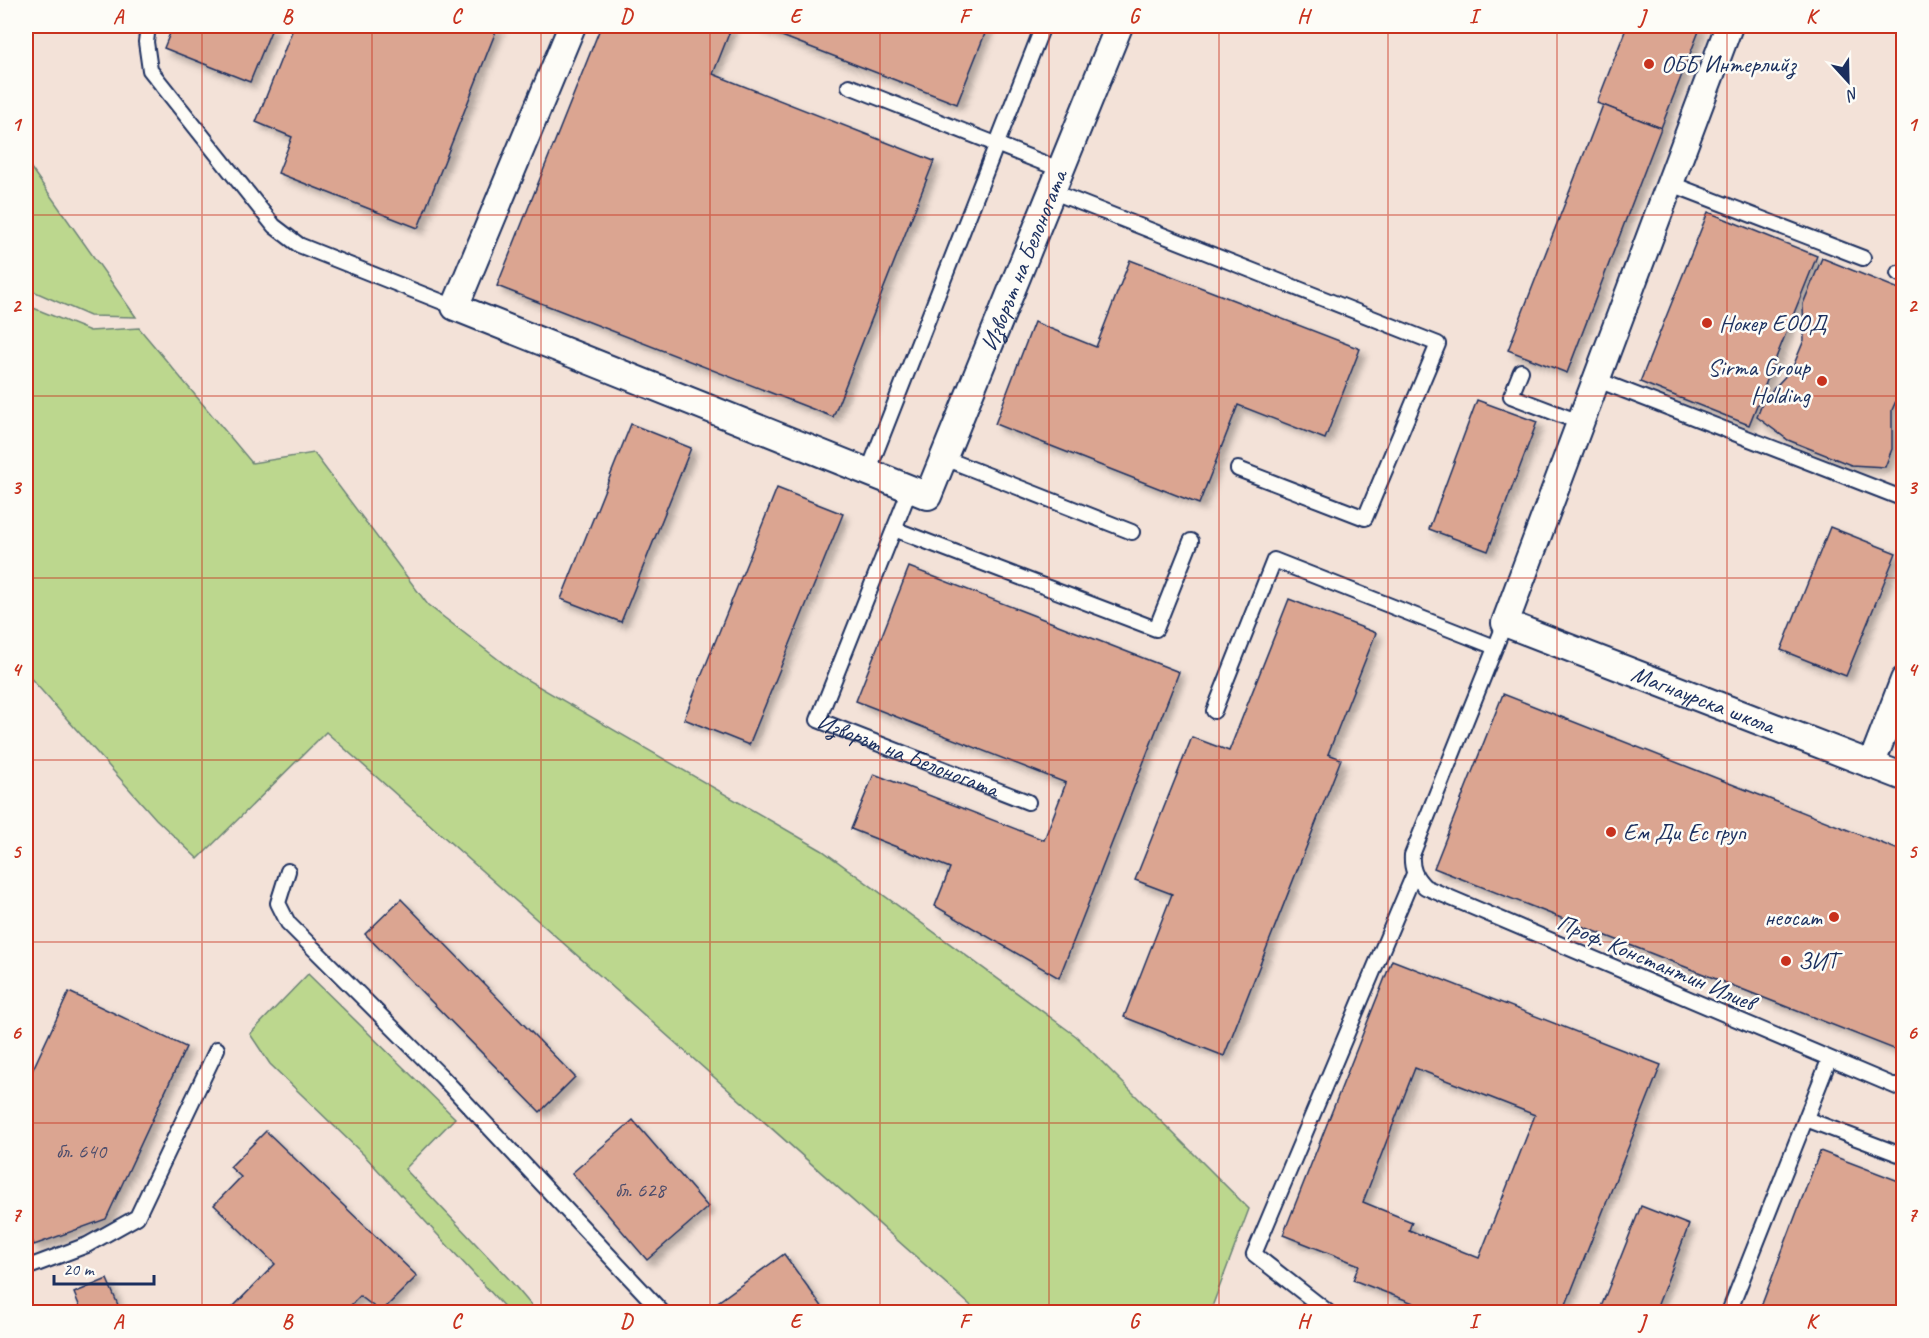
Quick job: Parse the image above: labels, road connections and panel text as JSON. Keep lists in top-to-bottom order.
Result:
{
  "streets": {
    "street": ["Изворът на Белоногата", "Магнаурска школа"],
    "lane": ["Проф. Константин Илиев"]
  },
  "places": [
    "ОББ Интерлийз",
    "Нокер ЕООД",
    "Sirma Group Holding",
    "Ем Ди Ес груп",
    "неосат",
    "ЗИТ"
  ],
  "house_numbers": ["бл. 640", "бл. 628"],
  "scale_bar": "20 m",
  "north": "bottom",
  "grid": {
    "columns": [
      "A",
      "B",
      "C",
      "D",
      "E",
      "F",
      "G",
      "H",
      "I",
      "J",
      "K"
    ],
    "rows": [
      "1",
      "2",
      "3",
      "4",
      "5",
      "6",
      "7"
    ]
  }
}
